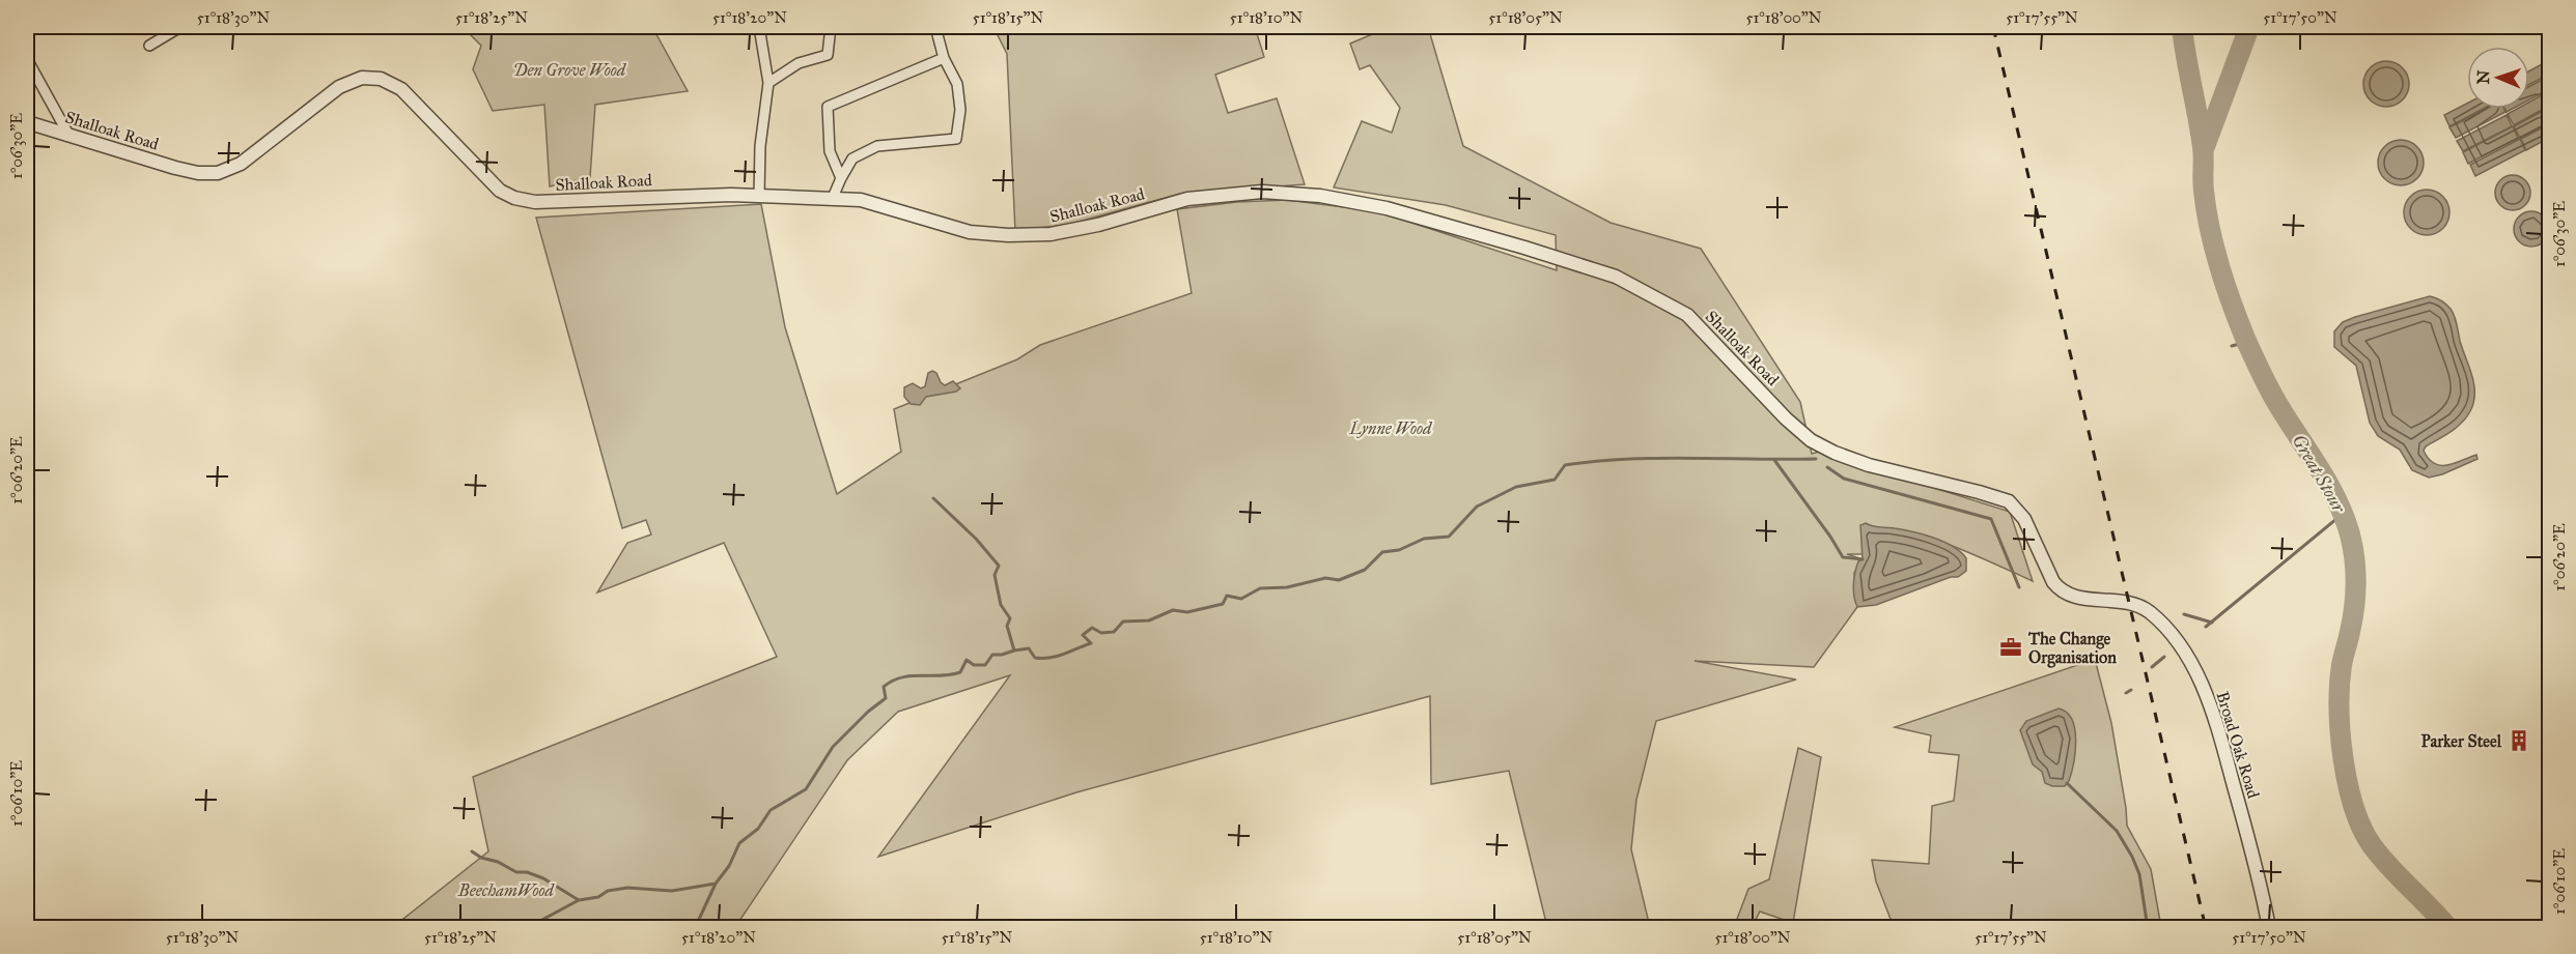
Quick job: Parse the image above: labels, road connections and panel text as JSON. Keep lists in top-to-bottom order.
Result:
{
  "streets": {
    "street": ["Shalloak Road", "Broad Oak Road"]
  },
  "crossings": [
    ["Shalloak Road", "Broad Oak Road"]
  ],
  "water": ["Great Stour"],
  "parks": ["Den Grove Wood", "Lynne Wood", "BeechamWood"],
  "places": {
    "office": ["The Change Organisation"],
    "building": ["Parker Steel"]
  },
  "north": "left",
  "coordinates": [
    "51°18'30\"N",
    "51°18'25\"N",
    "51°18'20\"N",
    "51°18'15\"N",
    "51°18'10\"N",
    "51°18'05\"N",
    "51°18'00\"N",
    "51°17'55\"N",
    "51°17'50\"N",
    "1°06'30\"E",
    "1°06'20\"E",
    "1°06'10\"E"
  ]
}
